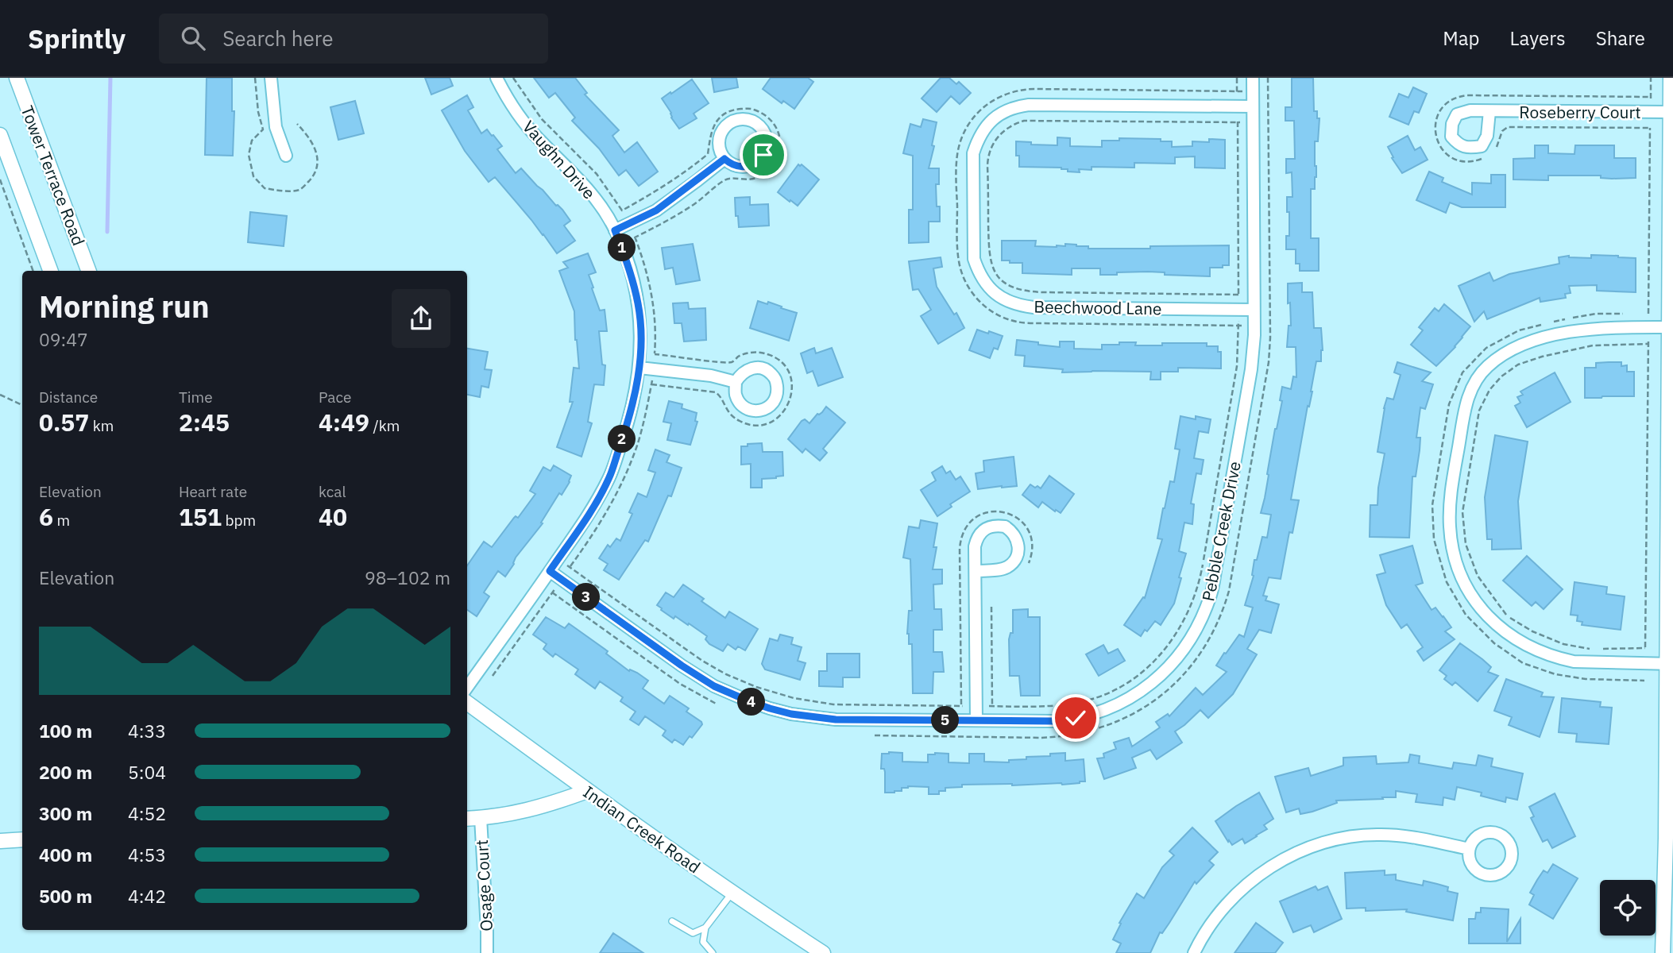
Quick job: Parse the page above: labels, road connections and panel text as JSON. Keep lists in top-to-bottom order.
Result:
{
  "streets": {
    "street": [
      "Roseberry Court",
      "Vaughn Drive",
      "Tower Terrace Road",
      "Beechwood Lane",
      "Pebble Creek Drive",
      "Indian Creek Road",
      "Osage Court"
    ]
  },
  "crossings": [
    ["Vaughn Drive", "Pebble Creek Drive"],
    ["Beechwood Lane", "Pebble Creek Drive"]
  ],
  "page": {
    "header": "Sprintly",
    "search": "Search here",
    "nav": ["Map", "Layers", "Share"],
    "pins": [
      "1",
      "2",
      "3",
      "4",
      "5"
    ],
    "heading": ["Morning run", "09:47"],
    "stats": [
      ["Distance", "0.57 km"],
      ["Time", "2:45"],
      ["Pace", "4:49 /km"],
      ["Elevation", "6 m"],
      ["Heart rate", "151 bpm"],
      ["kcal", "40"]
    ],
    "chart": ["Elevation", "98–102 m"],
    "list": [
      {
        "name": "100 m",
        "note": "4:33"
      },
      {
        "name": "200 m",
        "note": "5:04"
      },
      {
        "name": "300 m",
        "note": "4:52"
      },
      {
        "name": "400 m",
        "note": "4:53"
      },
      {
        "name": "500 m",
        "note": "4:42"
      }
    ]
  }
}
